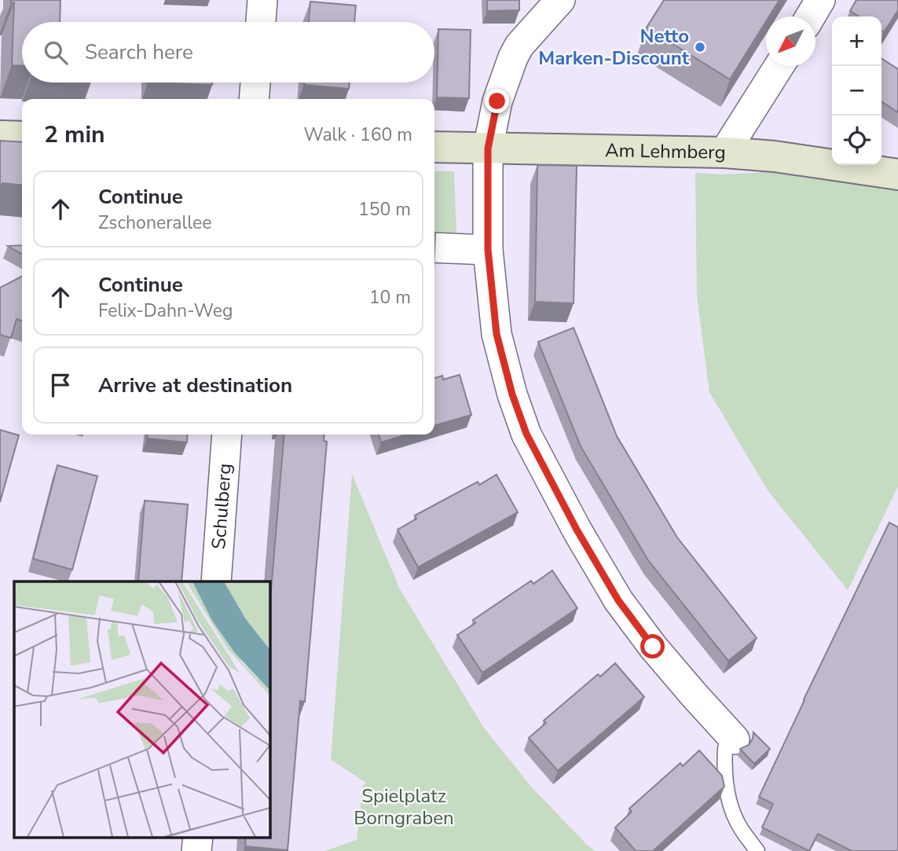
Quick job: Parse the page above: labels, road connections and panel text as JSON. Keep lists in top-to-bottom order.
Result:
{
  "streets": {
    "street": ["Am Lehmberg", "Schulberg"]
  },
  "parks": ["Spielplatz Borngraben"],
  "places": ["Netto Marken-Discount"],
  "north": "bottom left",
  "page": {
    "map_buttons": ["+", "−"],
    "search": "Search here",
    "heading": ["2 min", "Walk · 160 m"],
    "list": [
      ["Continue", "Zschonerallee", "150 m"],
      ["Continue", "Felix-Dahn-Weg", "10 m"],
      "Arrive at destination"
    ]
  }
}
